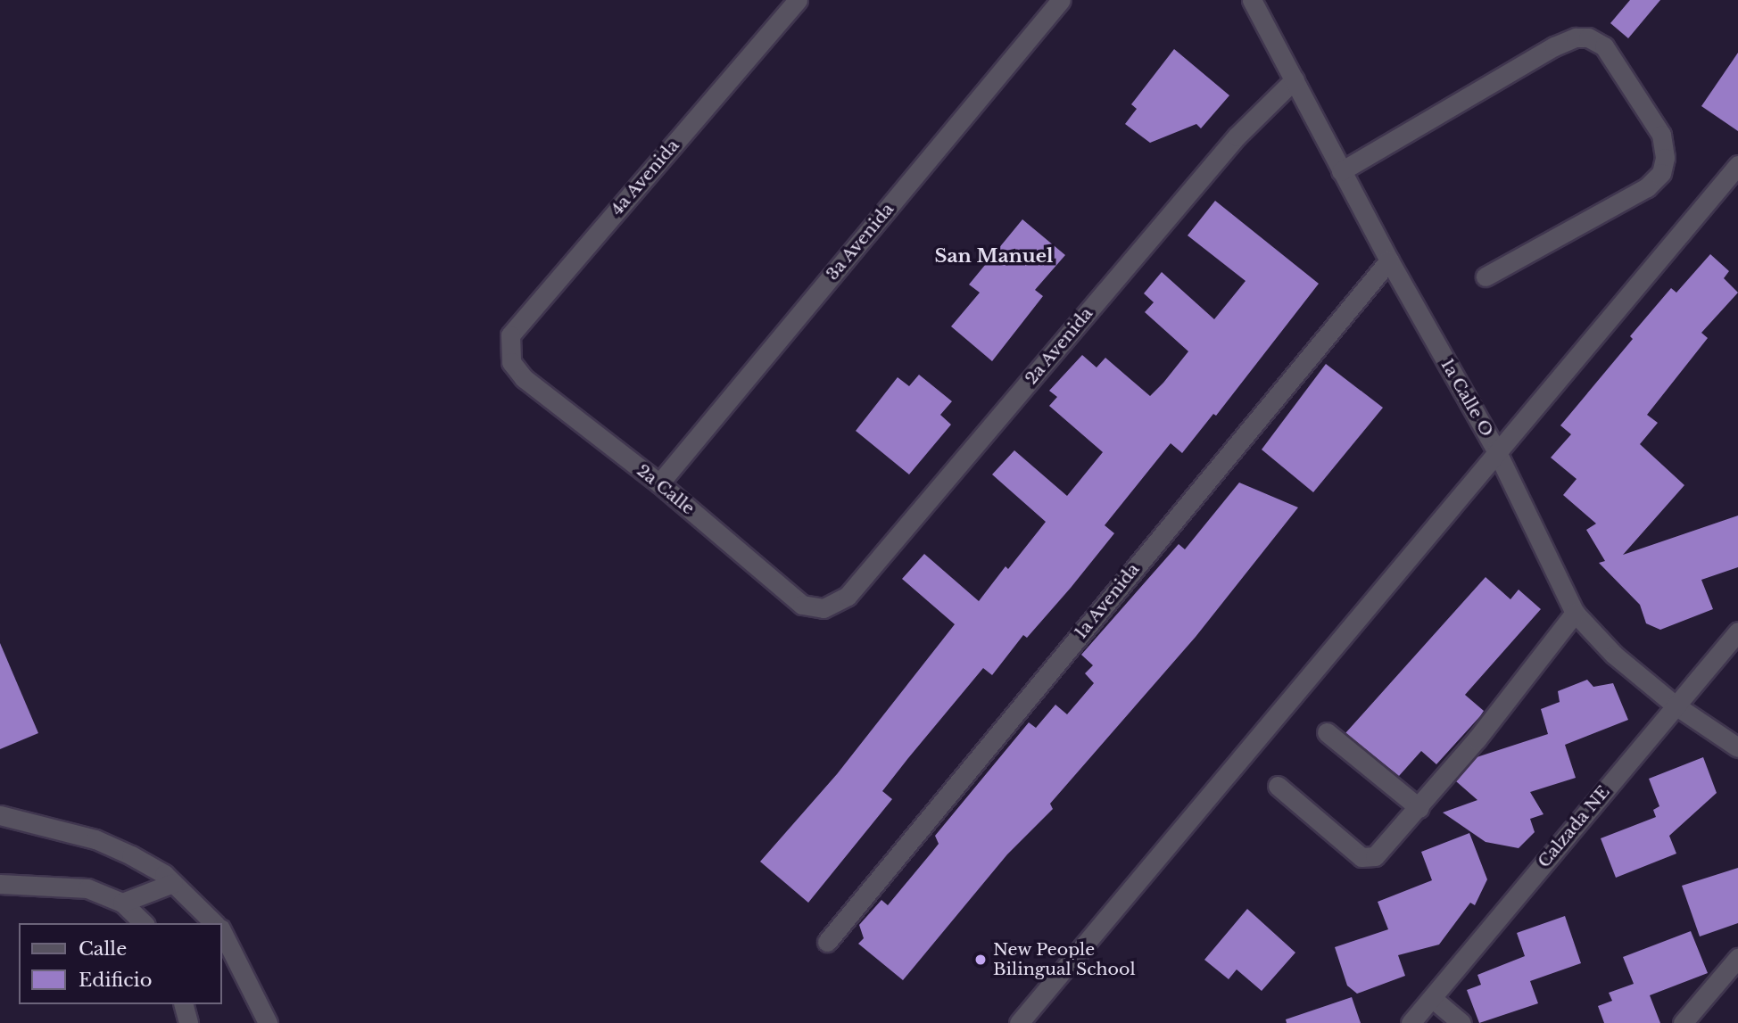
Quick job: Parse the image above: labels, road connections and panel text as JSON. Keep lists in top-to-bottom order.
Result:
{
  "streets": {
    "street": [
      "4a Avenida",
      "3a Avenida",
      "2a Avenida",
      "1a Calle O",
      "2a Calle",
      "1a Avenida",
      "Calzada NE"
    ]
  },
  "crossings": [
    ["4a Avenida", "2a Calle"],
    ["3a Avenida", "2a Calle"],
    ["2a Avenida", "1a Calle O"],
    ["2a Avenida", "2a Calle"],
    ["1a Calle O", "1a Avenida"],
    ["1a Calle O", "Calzada NE"]
  ],
  "districts": ["San Manuel"],
  "places": ["New People Bilingual School"],
  "legend": ["Calle", "Edificio"]
}
